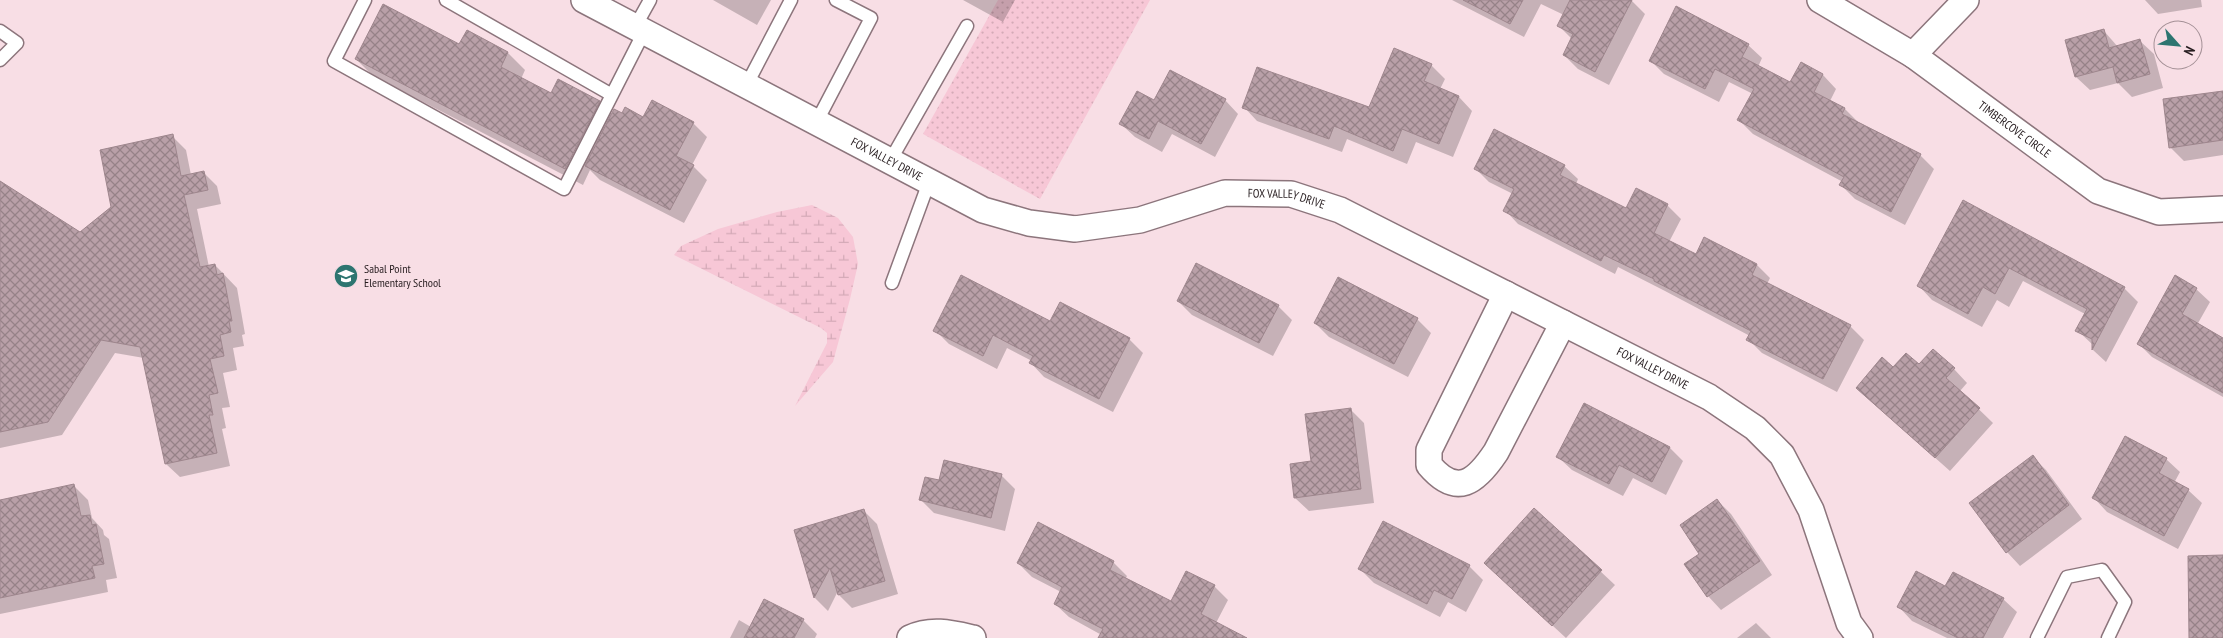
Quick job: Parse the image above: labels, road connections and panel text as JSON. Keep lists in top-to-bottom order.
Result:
{
  "streets": {
    "street": ["TIMBERCOVE CIRCLE", "FOX VALLEY DRIVE"]
  },
  "places": {
    "school or university": ["Sabal Point Elementary School"]
  },
  "north": "bottom right"
}
